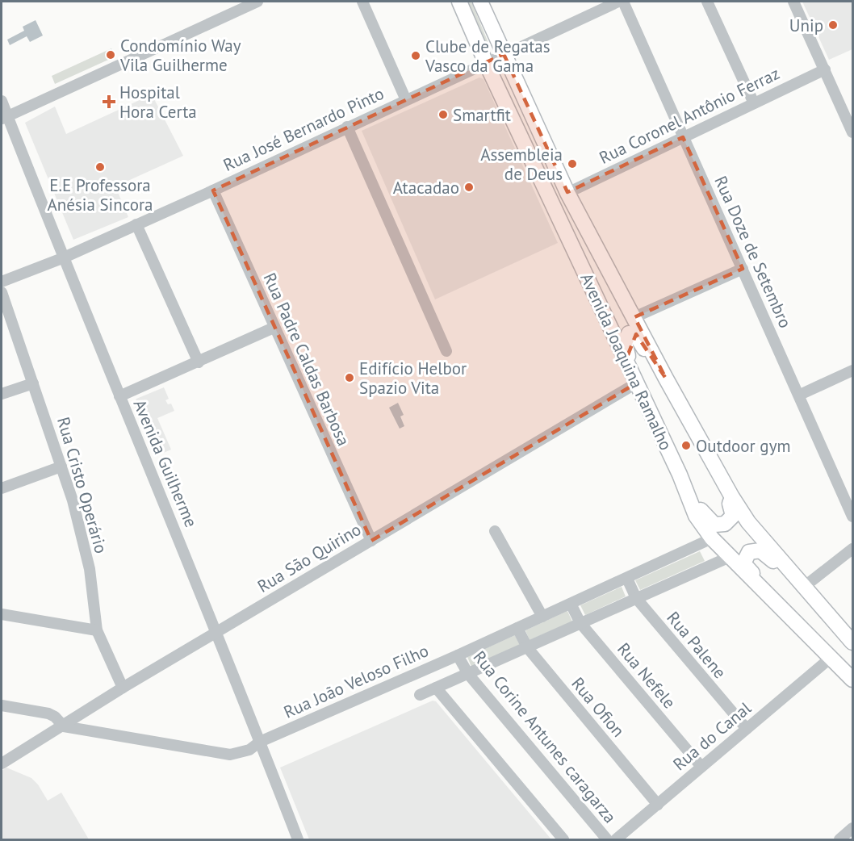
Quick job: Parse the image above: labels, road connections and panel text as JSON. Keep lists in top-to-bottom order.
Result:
{
  "streets": {
    "main road": ["Avenida Joaquina Ramalho"],
    "street": [
      "Rua Coronel Antônio Ferraz",
      "Rua José Bernardo Pinto",
      "Rua Doze de Setembro",
      "Rua Padre Caldas Barbosa",
      "Avenida Guilherme",
      "Rua Cristo Operário",
      "Rua São Quirino",
      "Rua Palene",
      "Rua Nefele",
      "Rua João Veloso Filho",
      "Rua Ofion",
      "Rua do Canal",
      "Rua Corine Antunes caragarza"
    ]
  },
  "crossings": [
    ["Rua Coronel Antônio Ferraz", "Rua Doze de Setembro"],
    ["Rua Coronel Antônio Ferraz", "Avenida Joaquina Ramalho"],
    ["Rua José Bernardo Pinto", "Rua Padre Caldas Barbosa"],
    ["Rua José Bernardo Pinto", "Avenida Joaquina Ramalho"],
    ["Rua José Bernardo Pinto", "Avenida Guilherme"],
    ["Rua Padre Caldas Barbosa", "Rua São Quirino"],
    ["Avenida Joaquina Ramalho", "Rua São Quirino"],
    ["Avenida Joaquina Ramalho", "Rua João Veloso Filho"],
    ["Avenida Joaquina Ramalho", "Rua do Canal"],
    ["Avenida Guilherme", "Rua São Quirino"],
    ["Avenida Guilherme", "Rua João Veloso Filho"],
    ["Rua Cristo Operário", "Rua São Quirino"],
    ["Rua São Quirino", "Rua João Veloso Filho"],
    ["Rua Palene", "Rua João Veloso Filho"],
    ["Rua Palene", "Rua do Canal"],
    ["Rua Nefele", "Rua João Veloso Filho"],
    ["Rua Nefele", "Rua do Canal"],
    ["Rua João Veloso Filho", "Rua Ofion"],
    ["Rua João Veloso Filho", "Rua Corine Antunes caragarza"],
    ["Rua Ofion", "Rua do Canal"]
  ],
  "places": {
    "other": [
      "Unip",
      "Condomínio Way Vila Guilherme",
      "Clube de Regatas Vasco da Gama",
      "Smartfit",
      "Assembleia de Deus",
      "E.E Professora Anésia Sincora",
      "Atacadao",
      "Edifício Helbor Spazio Vita",
      "Outdoor gym"
    ],
    "health": ["Hospital Hora Certa"]
  }
}
